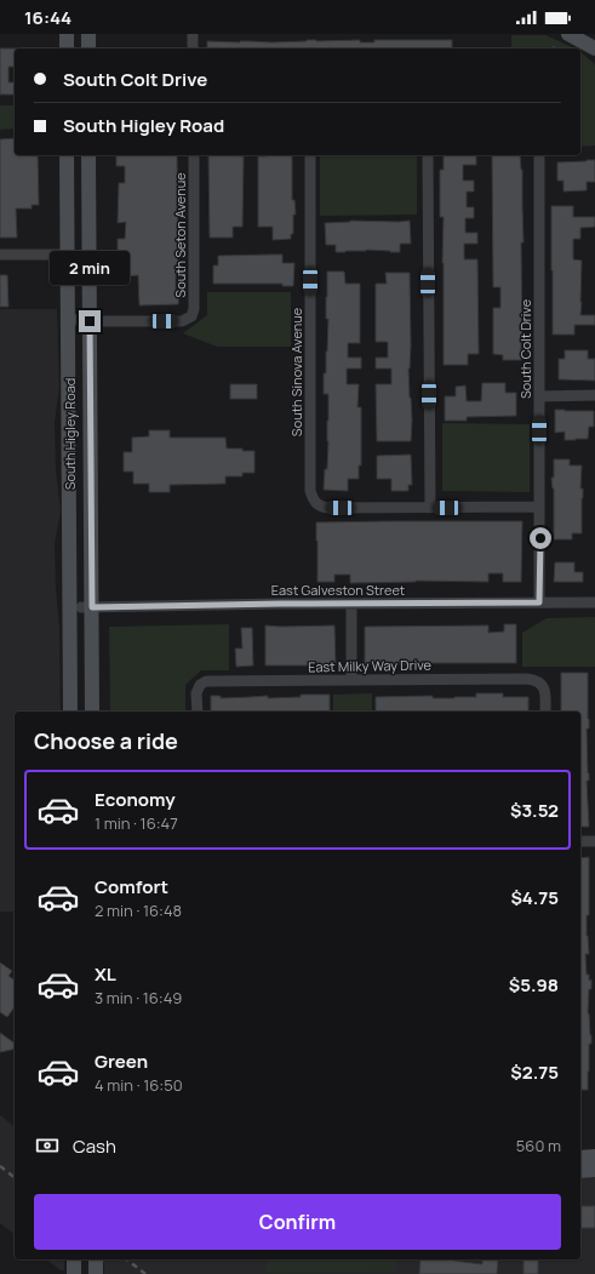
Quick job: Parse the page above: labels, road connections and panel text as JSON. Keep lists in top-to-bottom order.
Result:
{
  "streets": {
    "main road": ["South Higley Road"],
    "street": [
      "South Seton Avenue",
      "South Colt Drive",
      "South Sinova Avenue",
      "East Galveston Street",
      "East Milky Way Drive"
    ]
  },
  "crossings": [
    ["South Seton Avenue", "South Higley Road"],
    ["South Colt Drive", "East Galveston Street"],
    ["South Higley Road", "East Galveston Street"]
  ],
  "page": {
    "status": "16:44",
    "banner": ["South Colt Drive", "South Higley Road"],
    "bubble": "2 min",
    "heading": "Choose a ride",
    "list": [
      {
        "name": "Economy",
        "note": "1 min · 16:47",
        "value": "$3.52"
      },
      {
        "name": "Comfort",
        "note": "2 min · 16:48",
        "value": "$4.75"
      },
      {
        "name": "XL",
        "note": "3 min · 16:49",
        "value": "$5.98"
      },
      {
        "name": "Green",
        "note": "4 min · 16:50",
        "value": "$2.75"
      }
    ],
    "pay": ["Cash", "560 m"],
    "buttons": "Confirm"
  }
}
